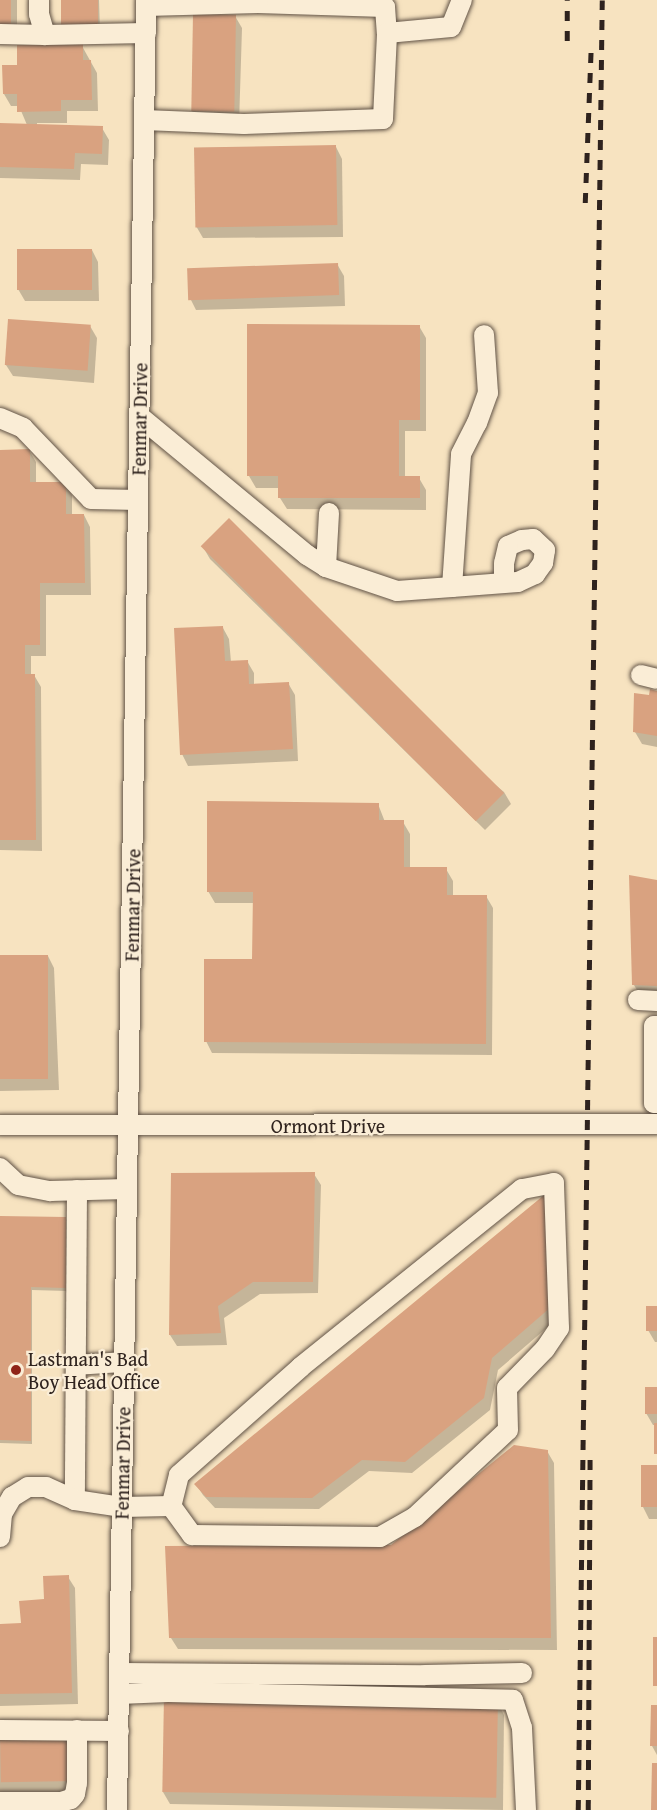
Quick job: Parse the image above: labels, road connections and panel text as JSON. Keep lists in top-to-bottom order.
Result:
{
  "streets": {
    "street": ["Fenmar Drive", "Ormont Drive"]
  },
  "crossings": [
    ["Fenmar Drive", "Ormont Drive"]
  ],
  "places": ["Lastman's Bad Boy Head Office"]
}
